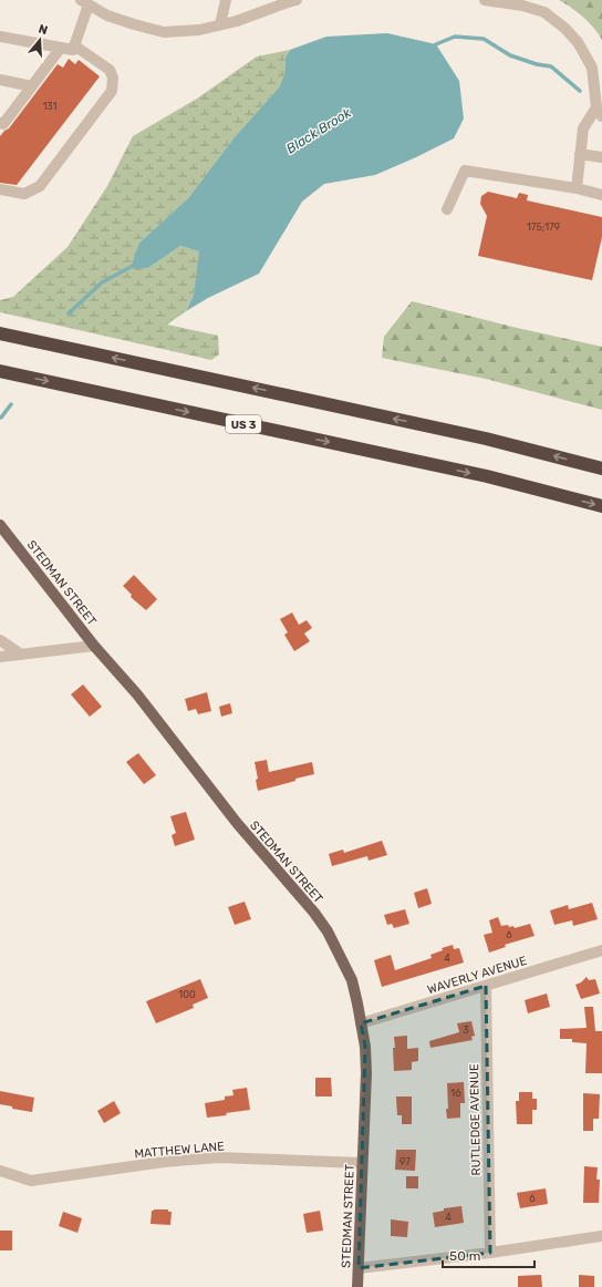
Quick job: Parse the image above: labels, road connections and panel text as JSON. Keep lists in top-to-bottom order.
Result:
{
  "streets": {
    "highway": ["US 3"],
    "main road": ["STEDMAN STREET"],
    "street": ["WAVERLY AVENUE", "RUTLEDGE AVENUE", "MATTHEW LANE"]
  },
  "crossings": [
    ["STEDMAN STREET", "WAVERLY AVENUE"],
    ["STEDMAN STREET", "MATTHEW LANE"],
    ["WAVERLY AVENUE", "RUTLEDGE AVENUE"]
  ],
  "water": ["Black Brook"],
  "house_numbers": [
    "131",
    "175;179",
    "6",
    "4",
    "100",
    "3",
    "16",
    "97",
    "6",
    "4"
  ],
  "scale_bar": "50 m",
  "north": "top"
}
